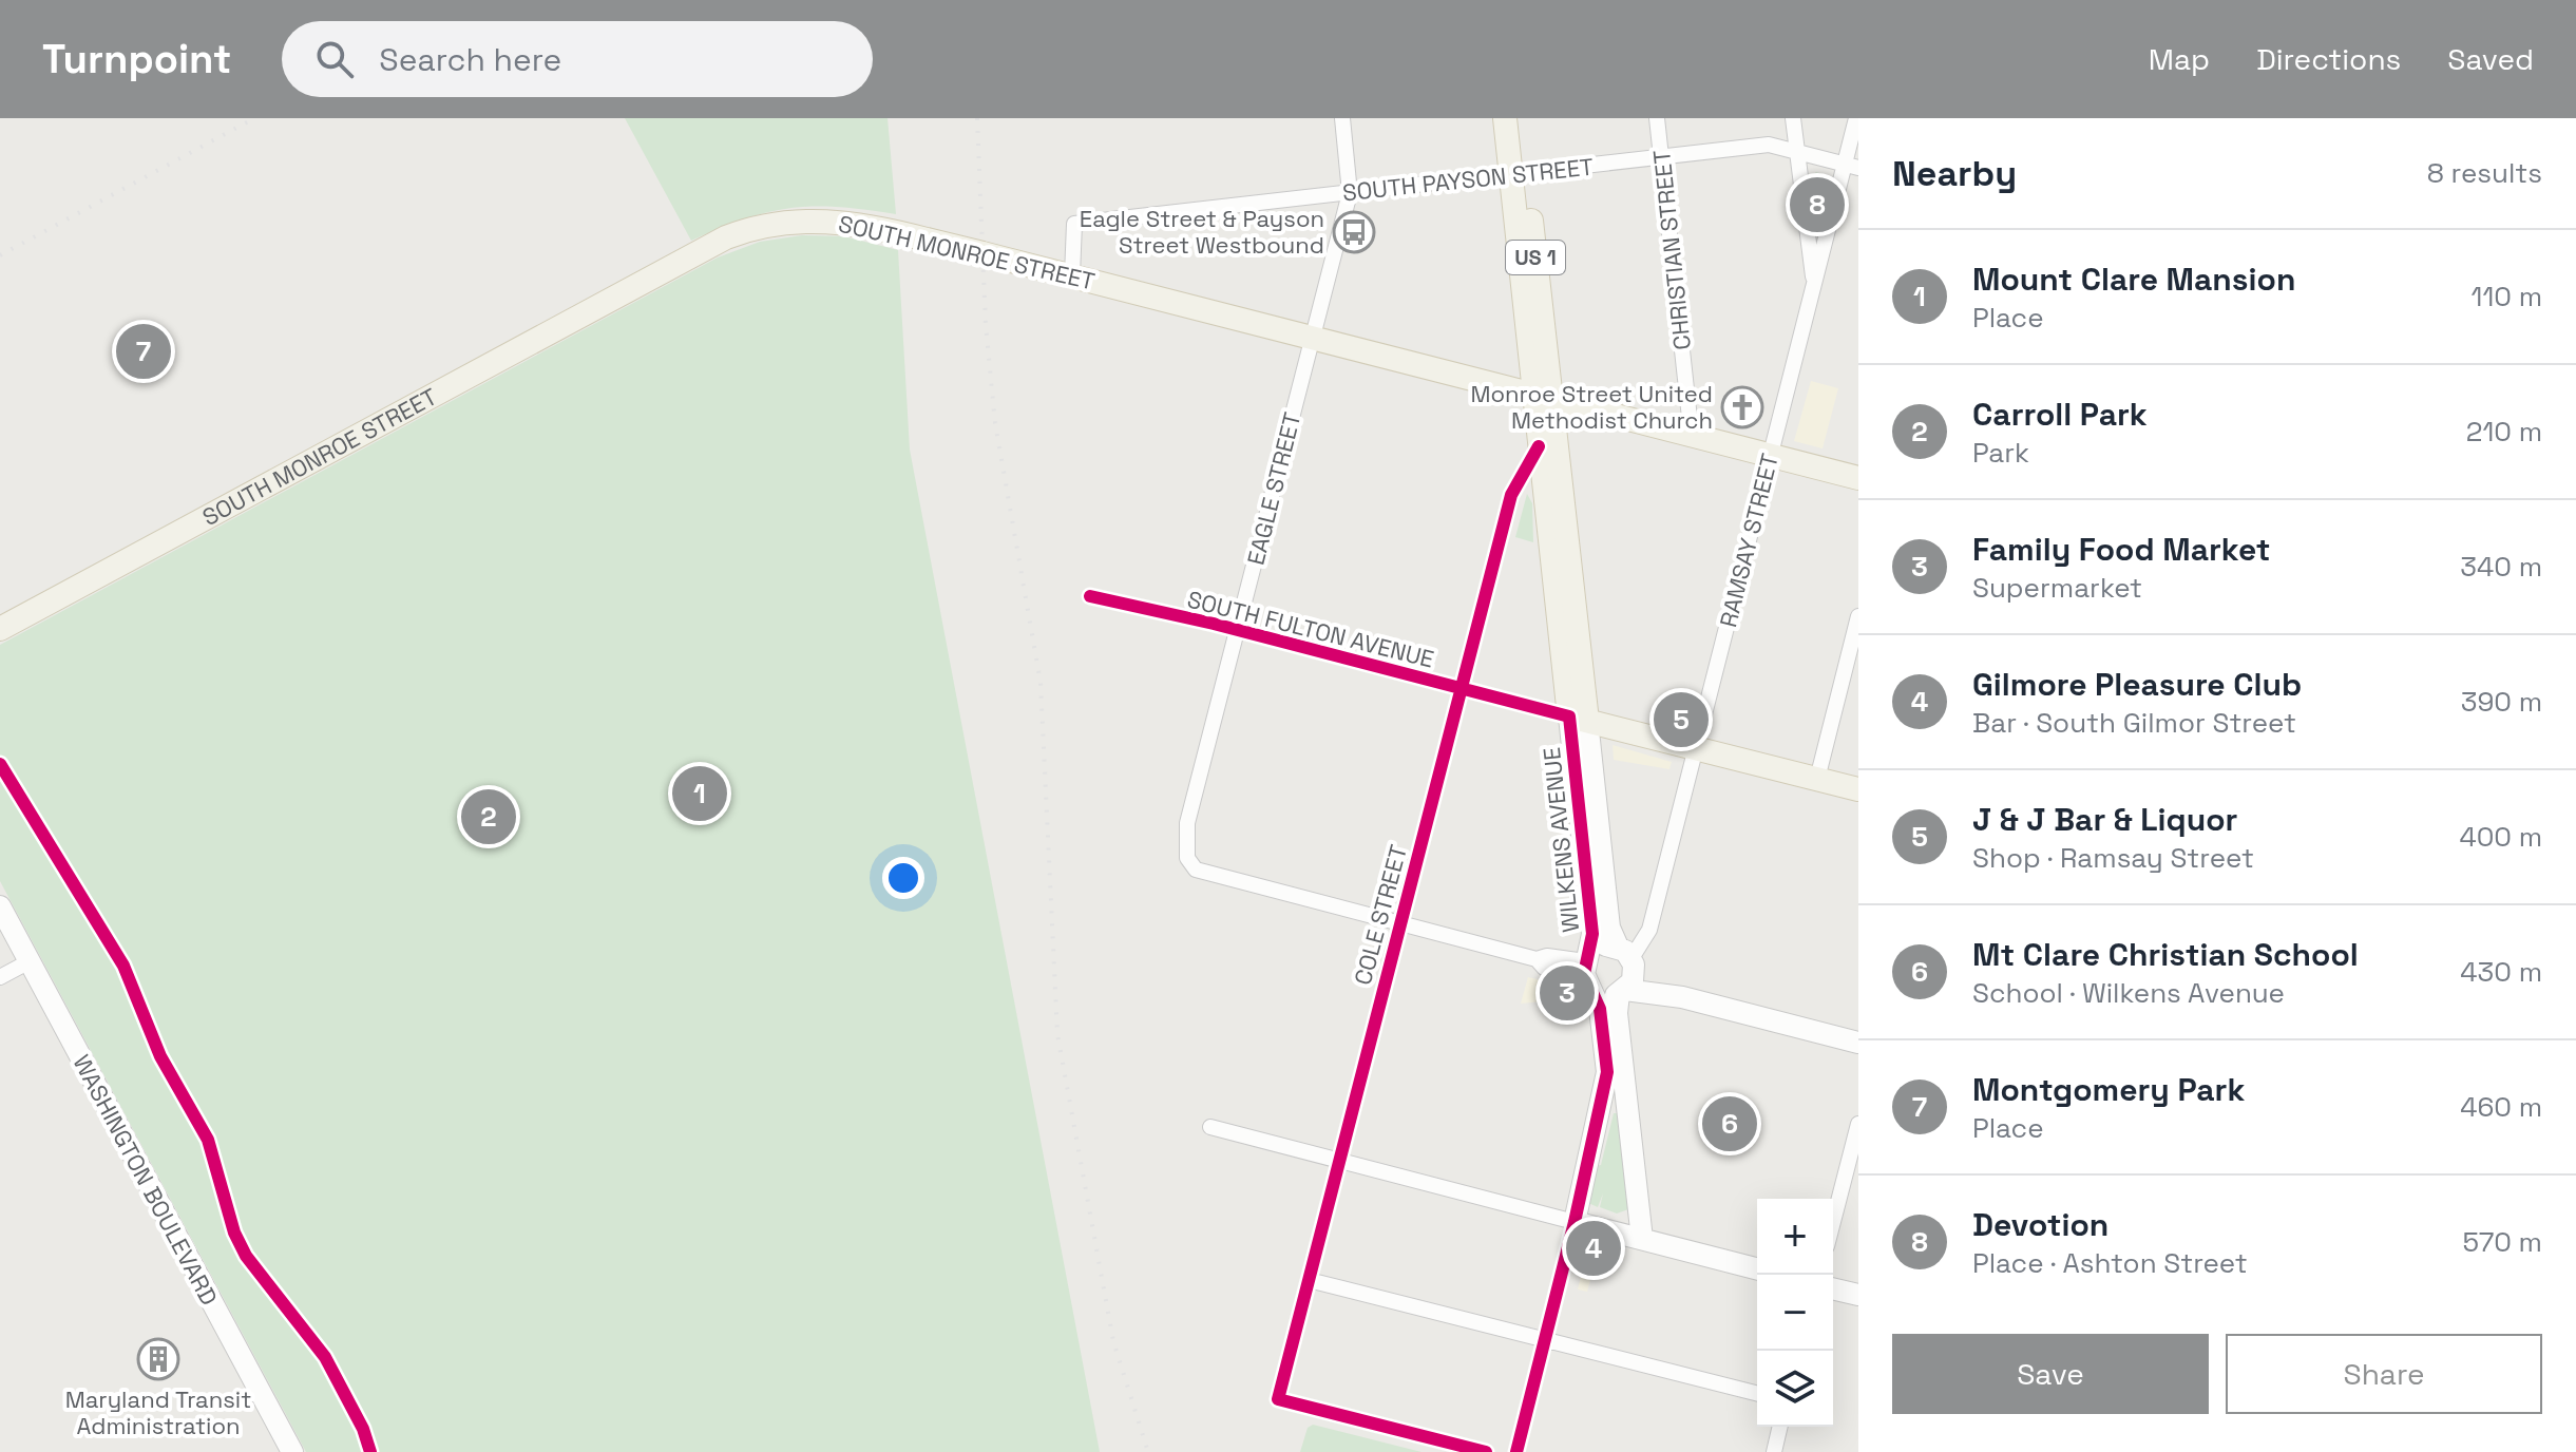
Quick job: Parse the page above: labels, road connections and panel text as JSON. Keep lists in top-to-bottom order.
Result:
{
  "streets": {
    "main road": [
      "SOUTH MONROE STREET",
      "US 1",
      "SOUTH FULTON AVENUE",
      "WILKENS AVENUE"
    ],
    "street": [
      "SOUTH PAYSON STREET",
      "CHRISTIAN STREET",
      "EAGLE STREET",
      "RAMSAY STREET",
      "COLE STREET",
      "WASHINGTON BOULEVARD"
    ]
  },
  "crossings": [
    ["SOUTH PAYSON STREET", "CHRISTIAN STREET"],
    ["SOUTH PAYSON STREET", "SOUTH MONROE STREET"],
    ["SOUTH PAYSON STREET", "EAGLE STREET"],
    ["SOUTH PAYSON STREET", "RAMSAY STREET"],
    ["SOUTH PAYSON STREET", "WILKENS AVENUE"],
    ["CHRISTIAN STREET", "SOUTH MONROE STREET"],
    ["SOUTH MONROE STREET", "EAGLE STREET"],
    ["SOUTH MONROE STREET", "RAMSAY STREET"],
    ["SOUTH MONROE STREET", "WILKENS AVENUE"],
    ["EAGLE STREET", "SOUTH FULTON AVENUE"],
    ["EAGLE STREET", "COLE STREET"],
    ["RAMSAY STREET", "SOUTH FULTON AVENUE"],
    ["RAMSAY STREET", "WILKENS AVENUE"],
    ["SOUTH FULTON AVENUE", "WILKENS AVENUE"],
    ["SOUTH FULTON AVENUE", "COLE STREET"],
    ["WILKENS AVENUE", "COLE STREET"]
  ],
  "places": {
    "bus stop": ["Eagle Street & Payson Street Westbound"],
    "church": ["Monroe Street United Methodist Church"],
    "building": ["Maryland Transit Administration"]
  },
  "page": {
    "header": "Turnpoint",
    "search": "Search here",
    "nav": ["Map", "Directions", "Saved"],
    "heading": ["Nearby", "8 results"],
    "pins": [
      "8",
      "7",
      "5",
      "1",
      "2",
      "3",
      "6",
      "4"
    ],
    "list": [
      {
        "mark": "1",
        "name": "Mount Clare Mansion",
        "note": "Place",
        "value": "110 m"
      },
      {
        "mark": "2",
        "name": "Carroll Park",
        "note": "Park",
        "value": "210 m"
      },
      {
        "mark": "3",
        "name": "Family Food Market",
        "note": "Supermarket",
        "value": "340 m"
      },
      {
        "mark": "4",
        "name": "Gilmore Pleasure Club",
        "note": "Bar · South Gilmor Street",
        "value": "390 m"
      },
      {
        "mark": "5",
        "name": "J & J Bar & Liquor",
        "note": "Shop · Ramsay Street",
        "value": "400 m"
      },
      {
        "mark": "6",
        "name": "Mt Clare Christian School",
        "note": "School · Wilkens Avenue",
        "value": "430 m"
      },
      {
        "mark": "7",
        "name": "Montgomery Park",
        "note": "Place",
        "value": "460 m"
      },
      {
        "mark": "8",
        "name": "Devotion",
        "note": "Place · Ashton Street",
        "value": "570 m"
      }
    ],
    "map_buttons": ["+", "−"],
    "buttons": ["Save", "Share"]
  }
}
